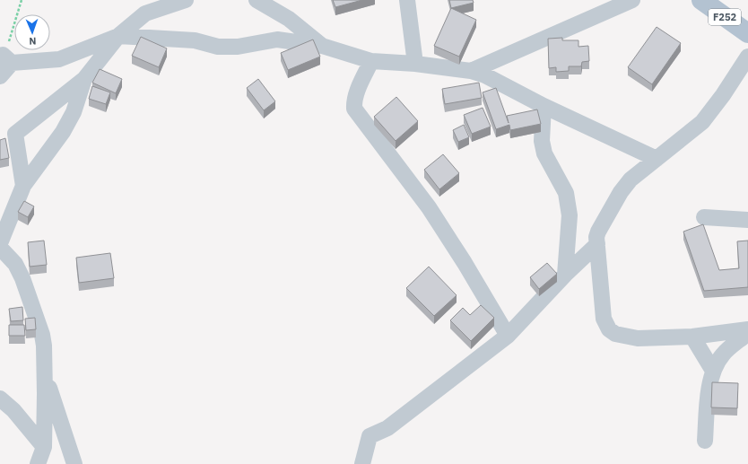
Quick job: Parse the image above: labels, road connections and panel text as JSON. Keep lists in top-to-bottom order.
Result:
{
  "streets": {
    "main road": ["F252"]
  },
  "north": "bottom"
}
